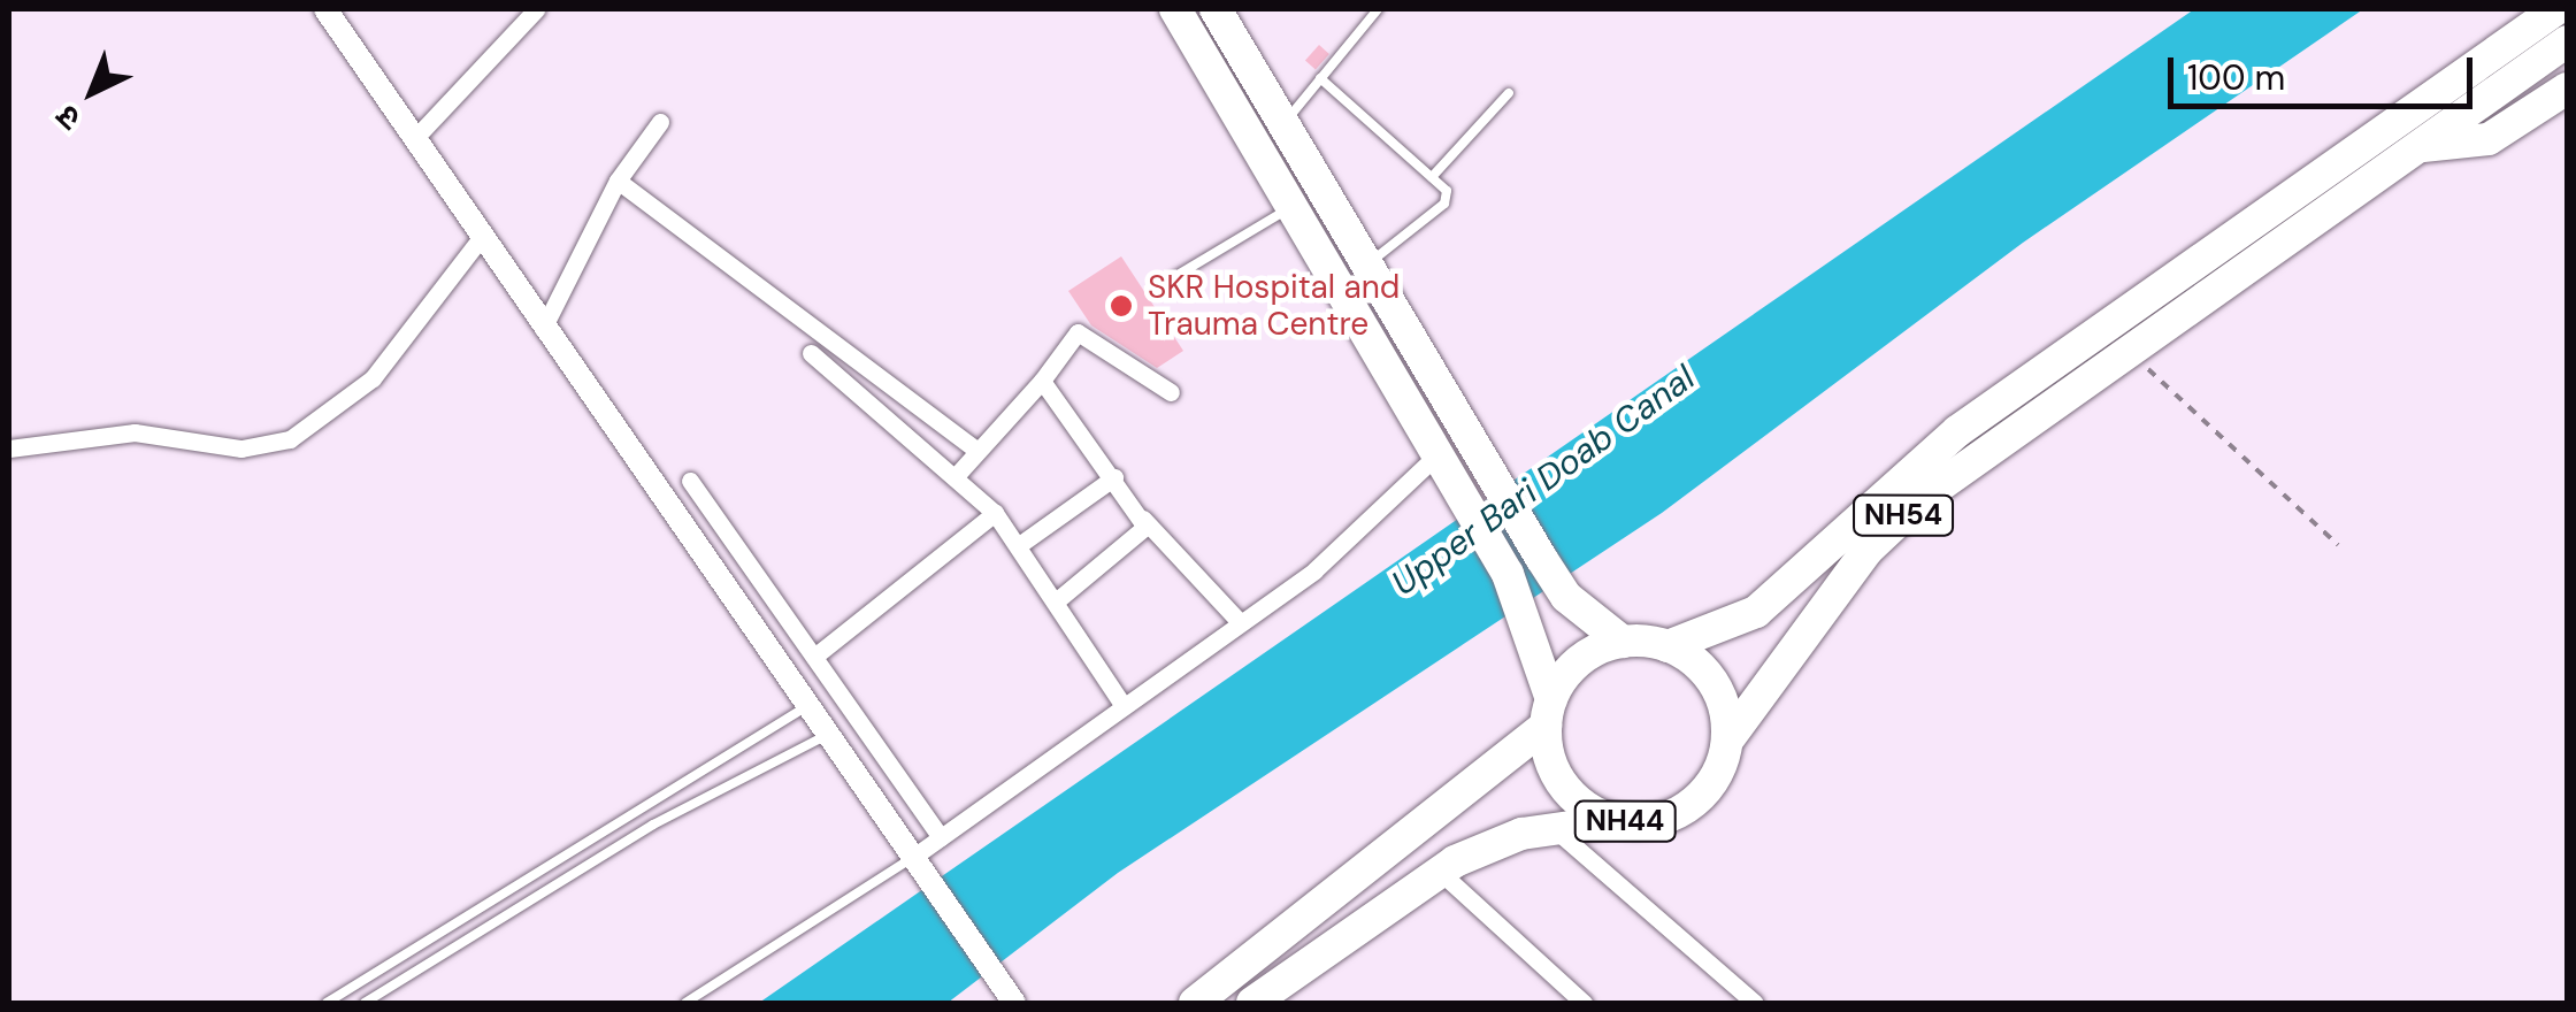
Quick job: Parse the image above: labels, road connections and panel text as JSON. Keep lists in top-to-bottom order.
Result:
{
  "streets": {
    "highway": ["NH54", "NH44"]
  },
  "crossings": [
    ["NH54", "NH44"]
  ],
  "water": ["Upper Bari Doab Canal"],
  "places": ["SKR Hospital and Trauma Centre"],
  "scale_bar": "100 m",
  "north": "bottom left"
}
